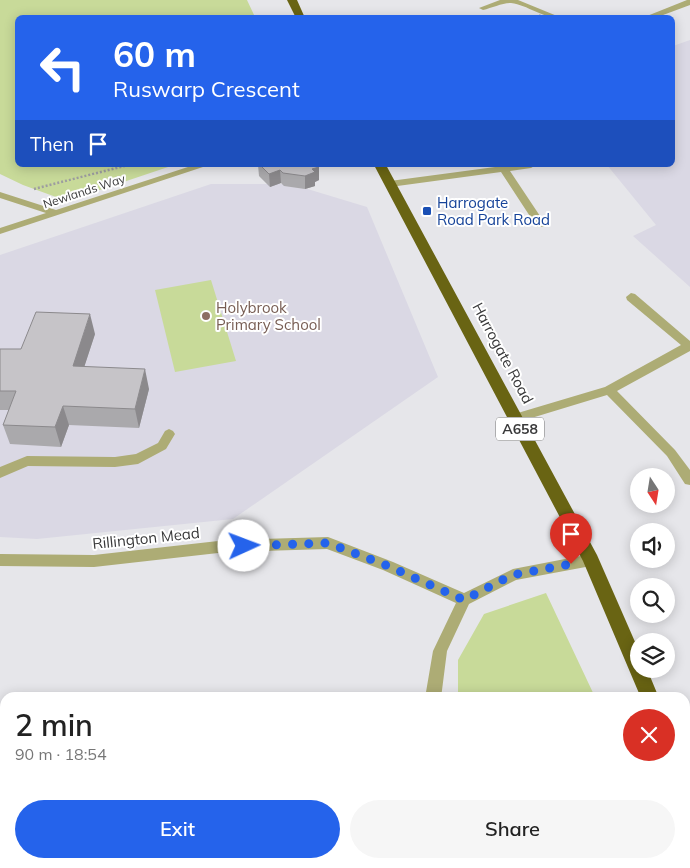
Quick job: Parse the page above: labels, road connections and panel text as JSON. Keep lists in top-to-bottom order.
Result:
{
  "streets": {
    "highway": ["Harrogate Road", "A658"],
    "street": ["Newlands Way", "Rillington Mead"]
  },
  "places": {
    "transit": ["Harrogate Road Park Road"],
    "other": ["Holybrook Primary School"]
  },
  "north": "bottom",
  "page": {
    "turn": ["60 m", "Ruswarp Crescent"],
    "then": "Then",
    "heading": ["2 min", "90 m · 18:54"],
    "buttons": ["Exit", "Share"]
  }
}
